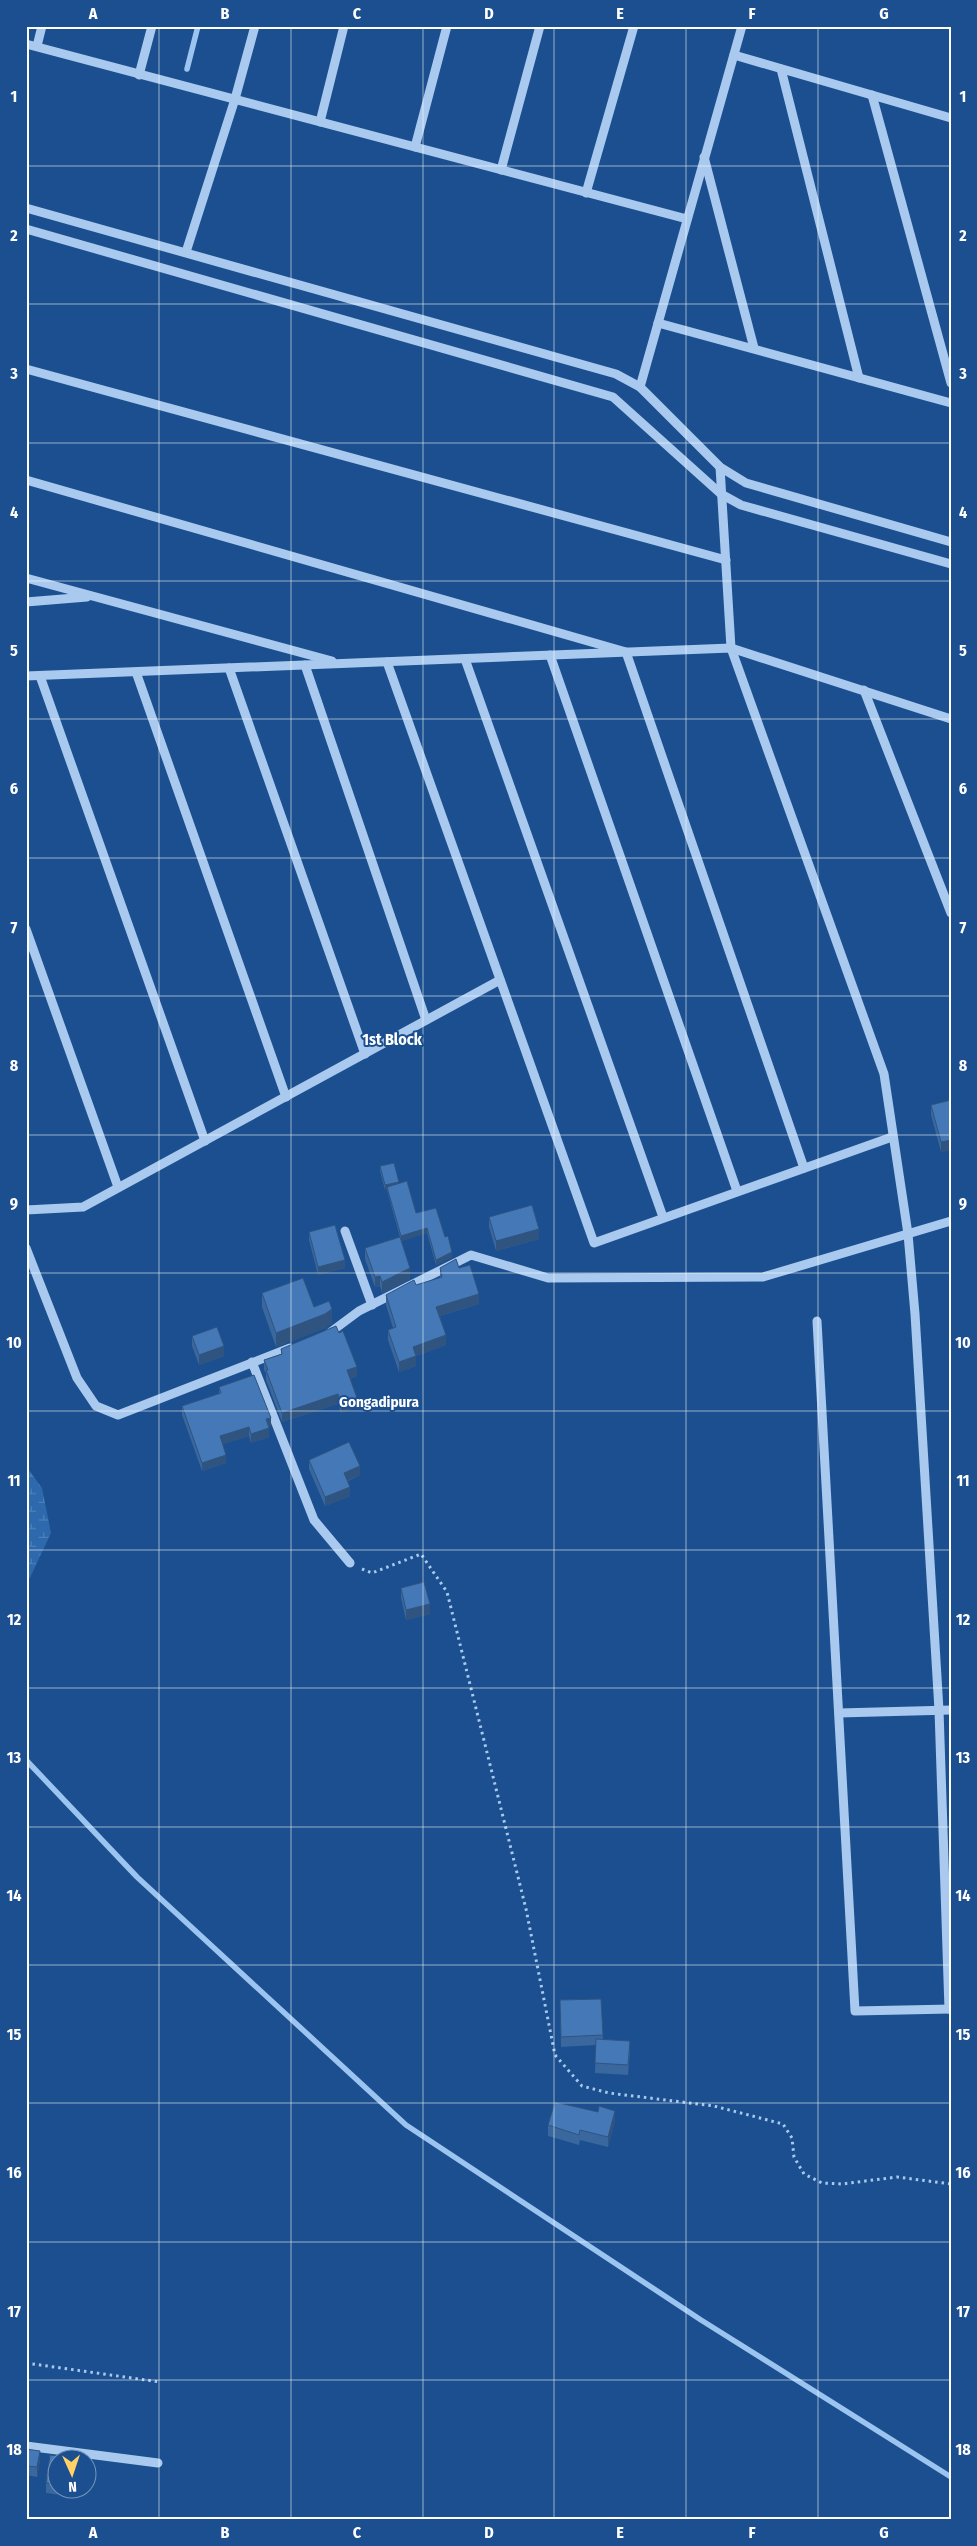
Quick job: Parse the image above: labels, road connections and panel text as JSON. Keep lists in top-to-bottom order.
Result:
{
  "districts": ["1st Block", "Gongadipura"],
  "north": "bottom",
  "grid": {
    "columns": [
      "A",
      "B",
      "C",
      "D",
      "E",
      "F",
      "G"
    ],
    "rows": [
      "1",
      "2",
      "3",
      "4",
      "5",
      "6",
      "7",
      "8",
      "9",
      "10",
      "11",
      "12",
      "13",
      "14",
      "15",
      "16",
      "17",
      "18"
    ]
  }
}
